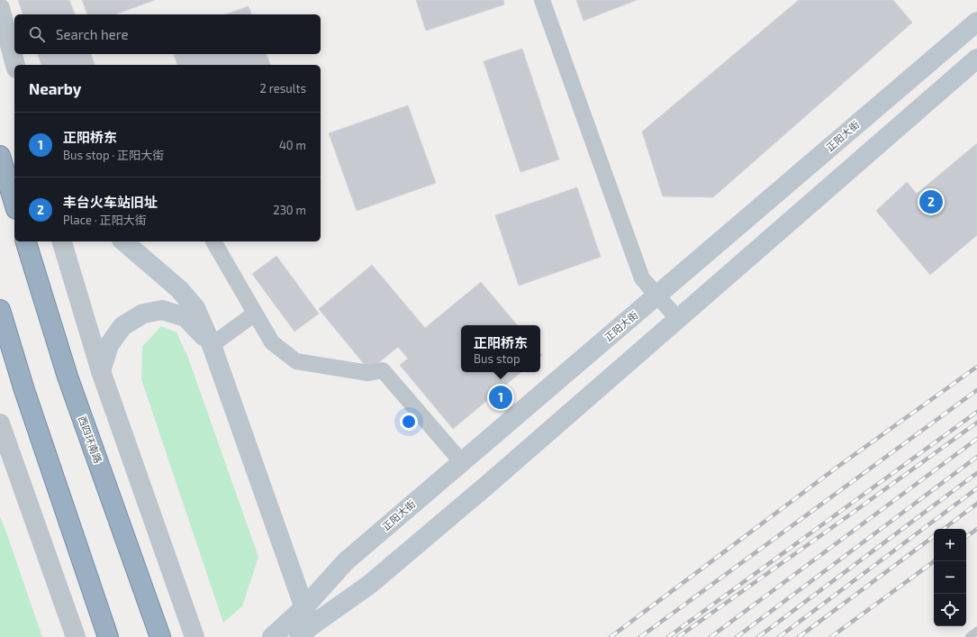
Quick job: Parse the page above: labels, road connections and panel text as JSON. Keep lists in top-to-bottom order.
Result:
{
  "streets": {
    "highway": ["西四环南路"],
    "main road": ["正阳大街"]
  },
  "page": {
    "search": "Search here",
    "heading": ["Nearby", "2 results"],
    "list": [
      {
        "mark": "1",
        "name": "正阳桥东",
        "note": "Bus stop · 正阳大街",
        "value": "40 m"
      },
      {
        "mark": "2",
        "name": "丰台火车站旧址",
        "note": "Place · 正阳大街",
        "value": "230 m"
      }
    ],
    "pins": ["2", "1"],
    "popup": ["正阳桥东", "Bus stop"],
    "map_buttons": ["+", "−"]
  }
}
